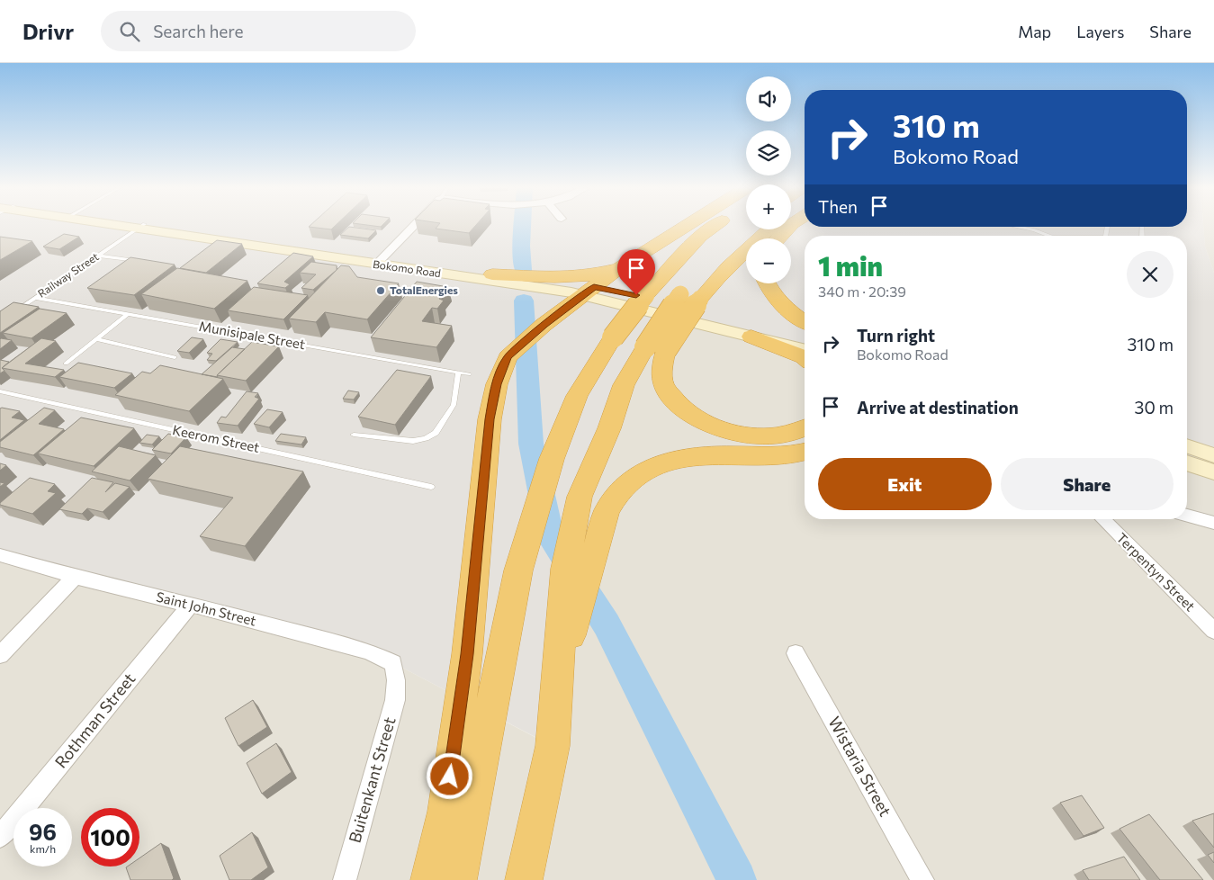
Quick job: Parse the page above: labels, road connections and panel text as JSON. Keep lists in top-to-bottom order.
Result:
{
  "streets": {
    "main road": ["Bokomo Road"],
    "street": [
      "Terpentyn Street",
      "Saint John Street",
      "Rothman Street",
      "Wistaria Street",
      "Buitenkant Street"
    ],
    "lane": ["Railway Street", "Munisipale Street", "Keerom Street"]
  },
  "crossings": [
    ["Railway Street", "Munisipale Street"],
    ["Saint John Street", "Rothman Street"],
    ["Saint John Street", "Buitenkant Street"]
  ],
  "places": ["TotalEnergies"],
  "page": {
    "header": "Drivr",
    "search": "Search here",
    "nav": ["Map", "Layers", "Share"],
    "map_buttons": ["+", "−"],
    "turn": ["310 m", "Bokomo Road"],
    "then": "Then",
    "heading": ["1 min", "340 m · 20:39"],
    "list": [
      {
        "name": "Turn right",
        "note": "Bokomo Road",
        "value": "310 m"
      },
      {
        "name": "Arrive at destination",
        "value": "30 m"
      }
    ],
    "buttons": ["Exit", "Share"],
    "speed": "96 km/h",
    "limit": "100"
  }
}
